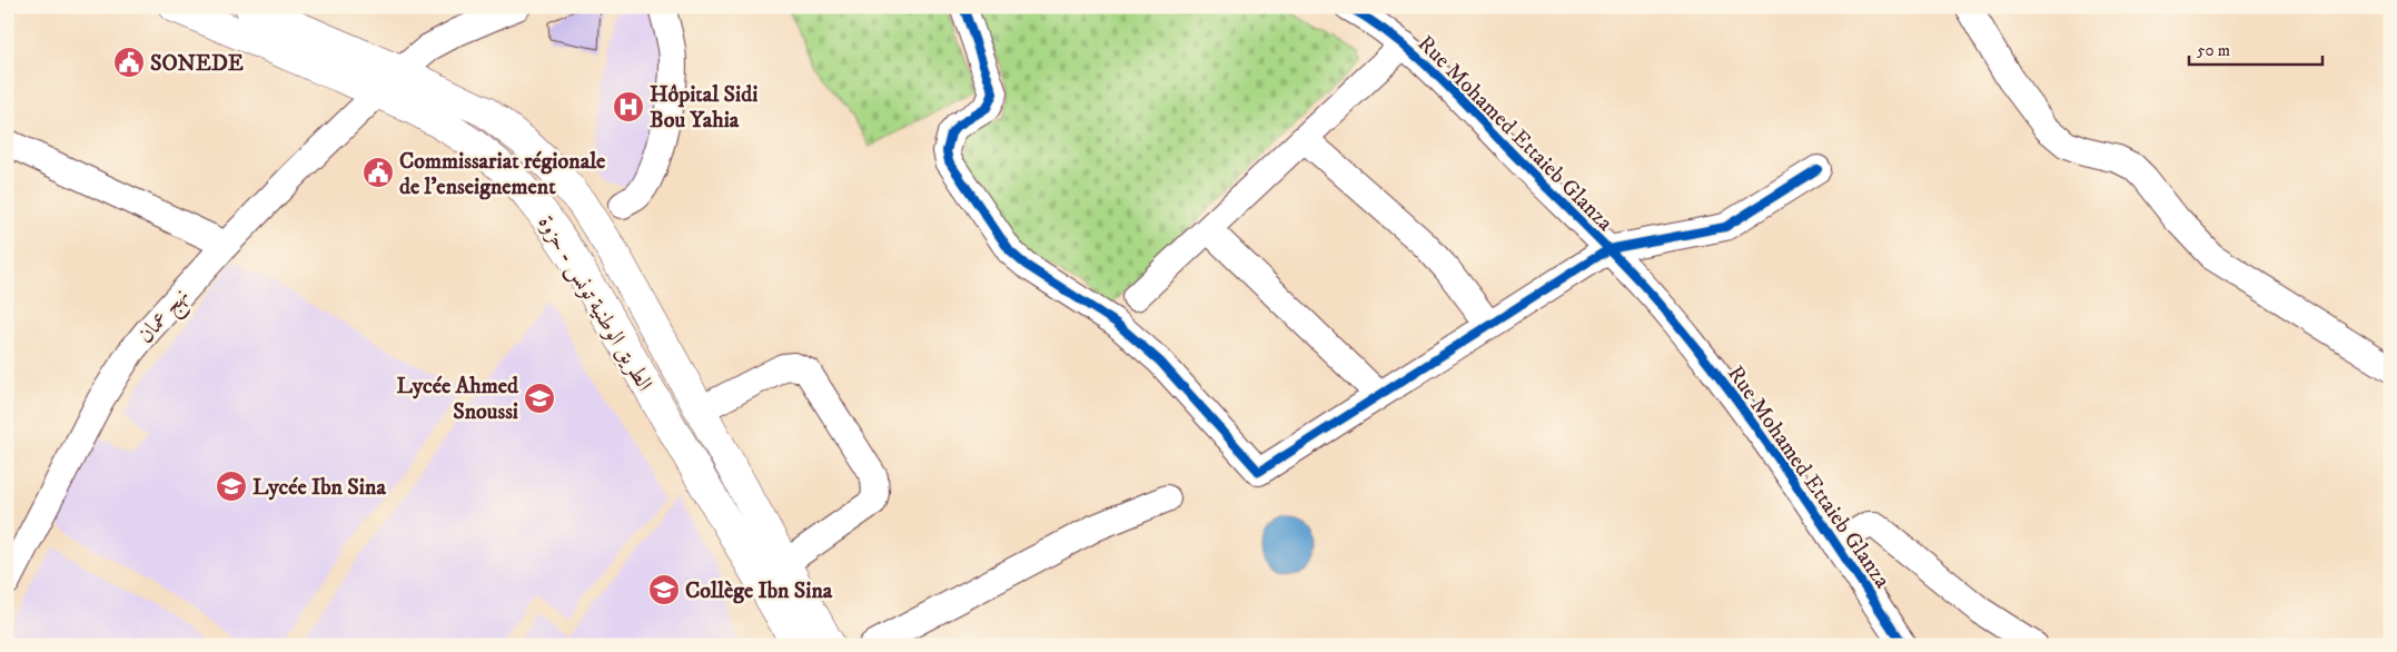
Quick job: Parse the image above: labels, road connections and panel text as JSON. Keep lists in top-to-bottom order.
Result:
{
  "streets": {
    "main road": ["الطريق الوطنية تونس - حزوة"],
    "street": ["Rue Mohamed Ettaieb Glanza", "نهج عمان"]
  },
  "crossings": [
    ["الطريق الوطنية تونس - حزوة", "نهج عمان"]
  ],
  "places": {
    "public building": ["SONEDE", "Commissariat régionale de l'enseignement"],
    "hospital": ["Hôpital Sidi Bou Yahia"],
    "school or university": ["Lycée Ahmed Snoussi", "Lycée Ibn Sina", "Collège Ibn Sina"]
  },
  "scale_bar": "50 m"
}
